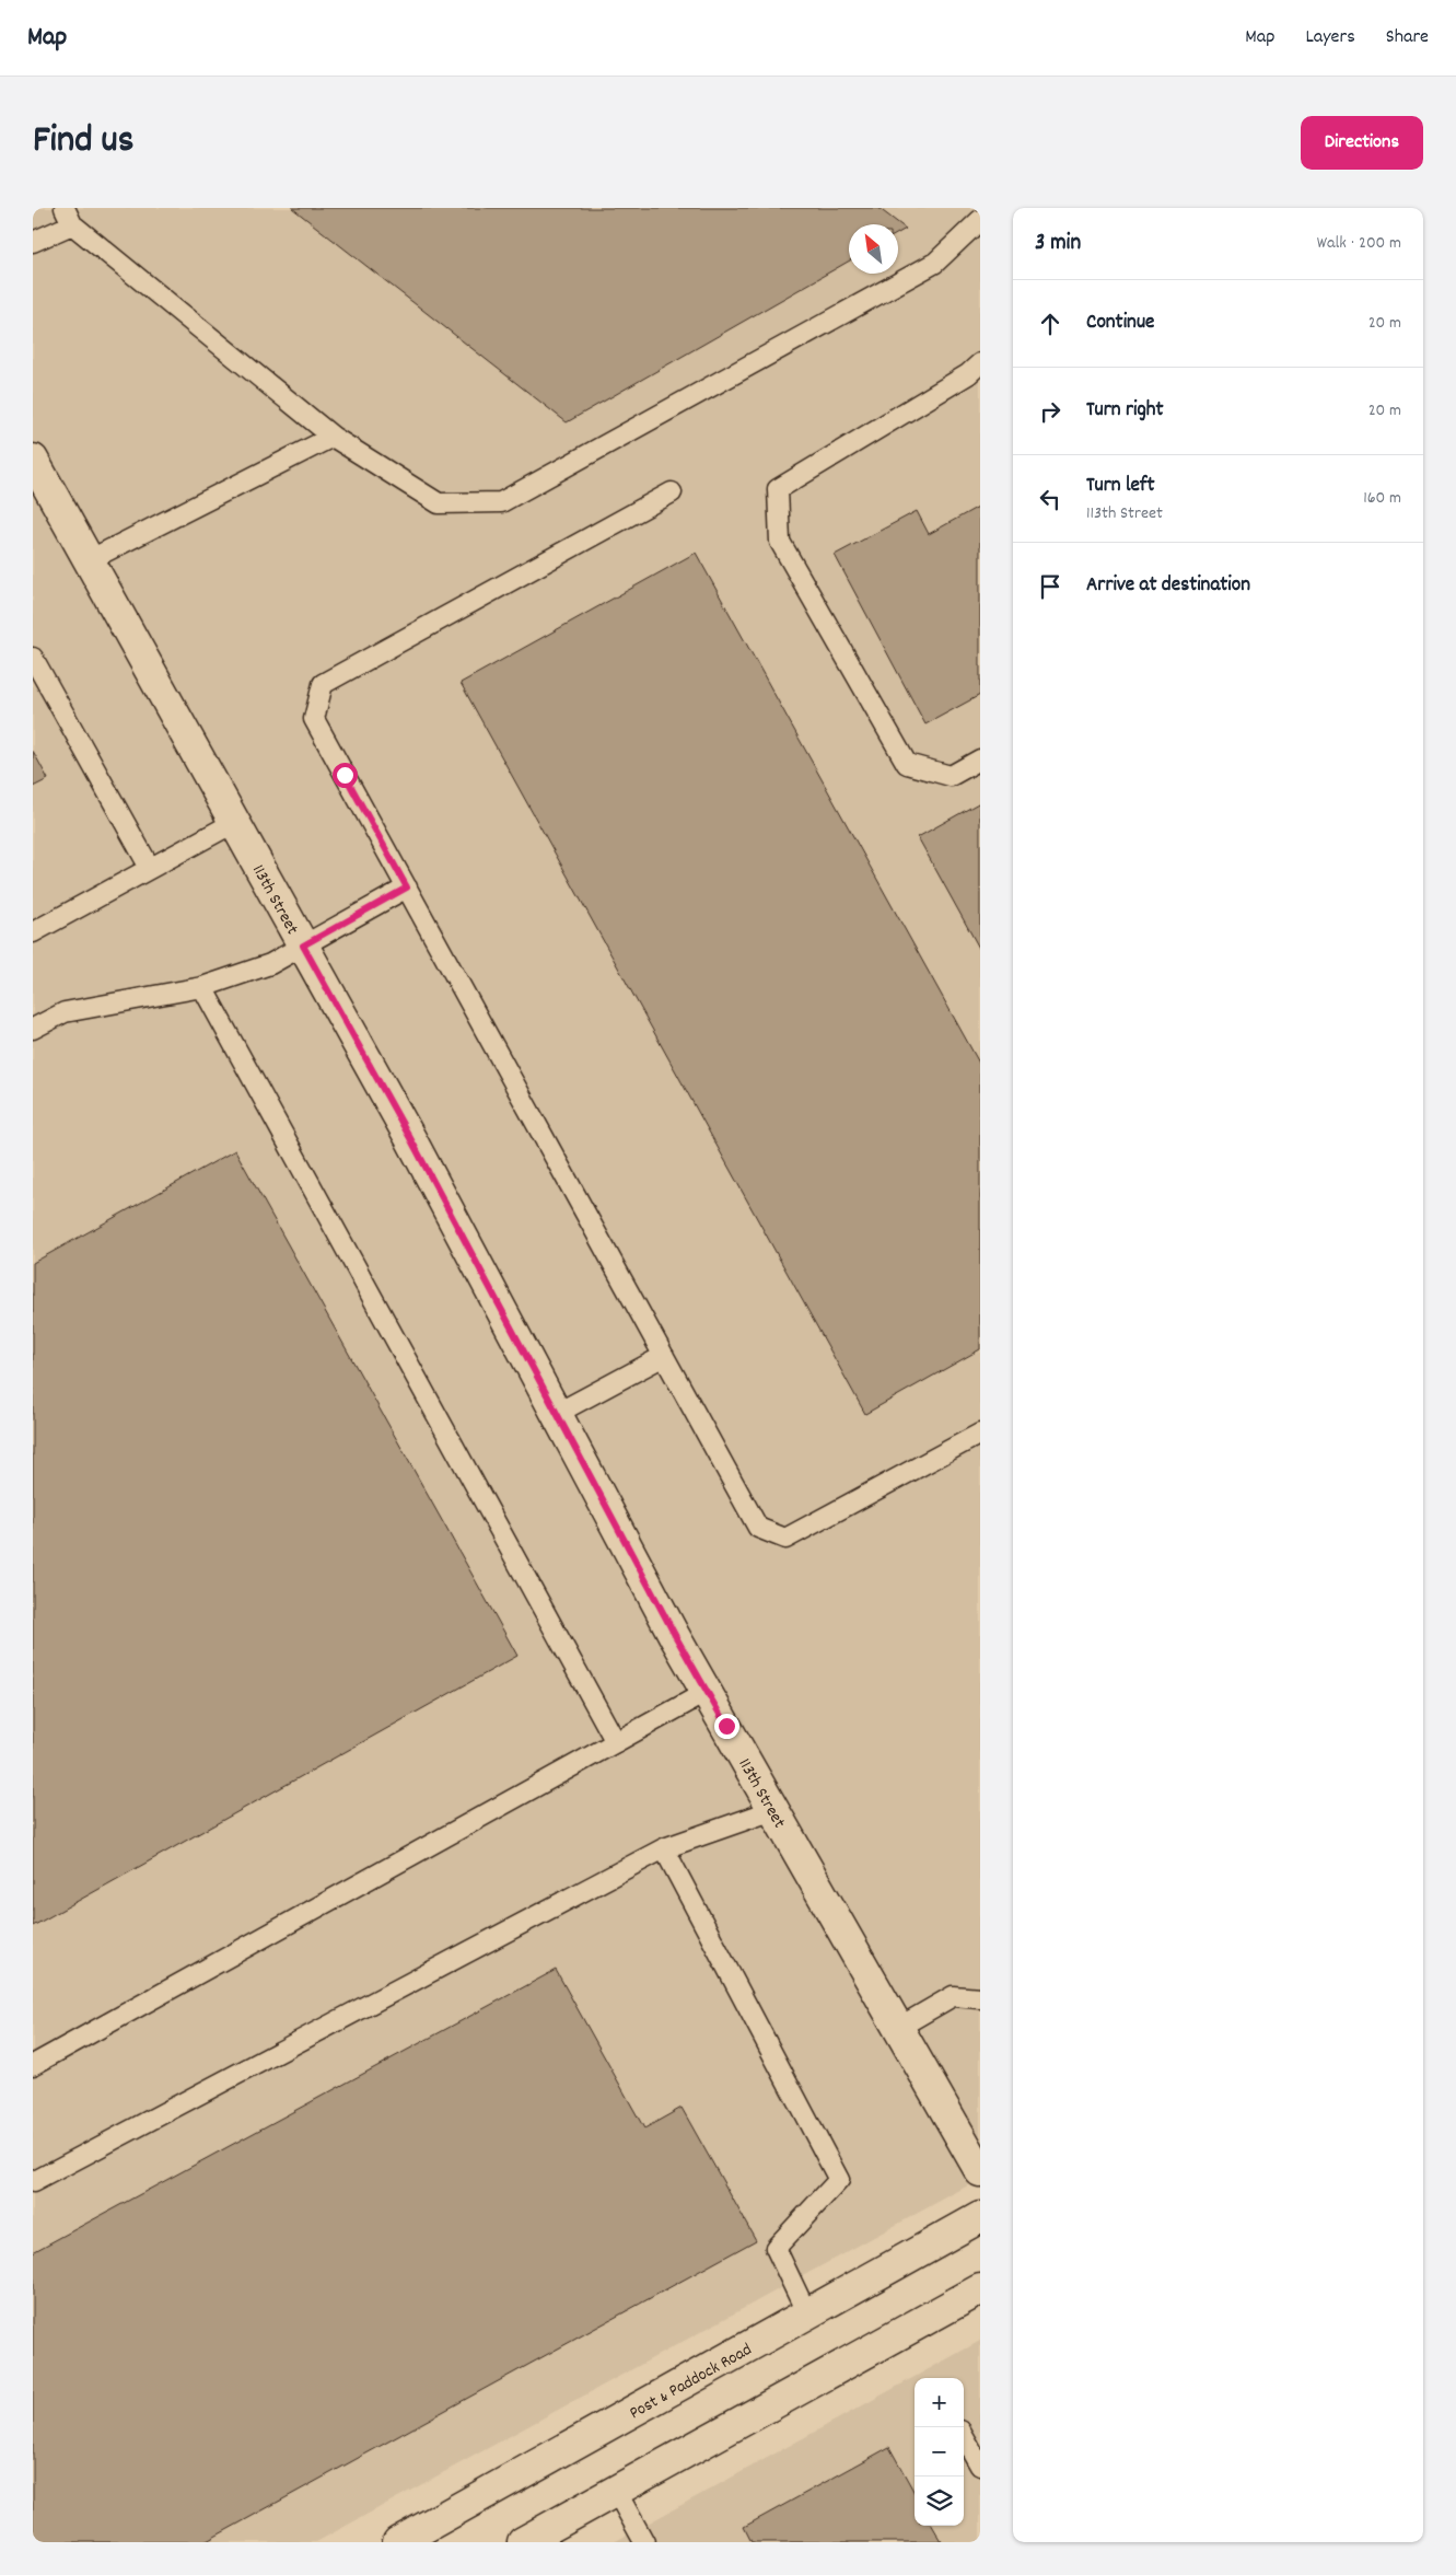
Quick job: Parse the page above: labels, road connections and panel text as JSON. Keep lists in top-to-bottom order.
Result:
{
  "streets": {
    "street": ["113th Street", "Post & Paddock Road"]
  },
  "north": "top left",
  "page": {
    "header": "Map",
    "nav": ["Map", "Layers", "Share"],
    "title": "Find us",
    "buttons": "Directions",
    "heading": ["3 min", "Walk · 200 m"],
    "list": [
      ["Continue", "20 m"],
      ["Turn right", "20 m"],
      ["Turn left", "113th Street", "160 m"],
      "Arrive at destination"
    ],
    "map_buttons": ["+", "−"]
  }
}
